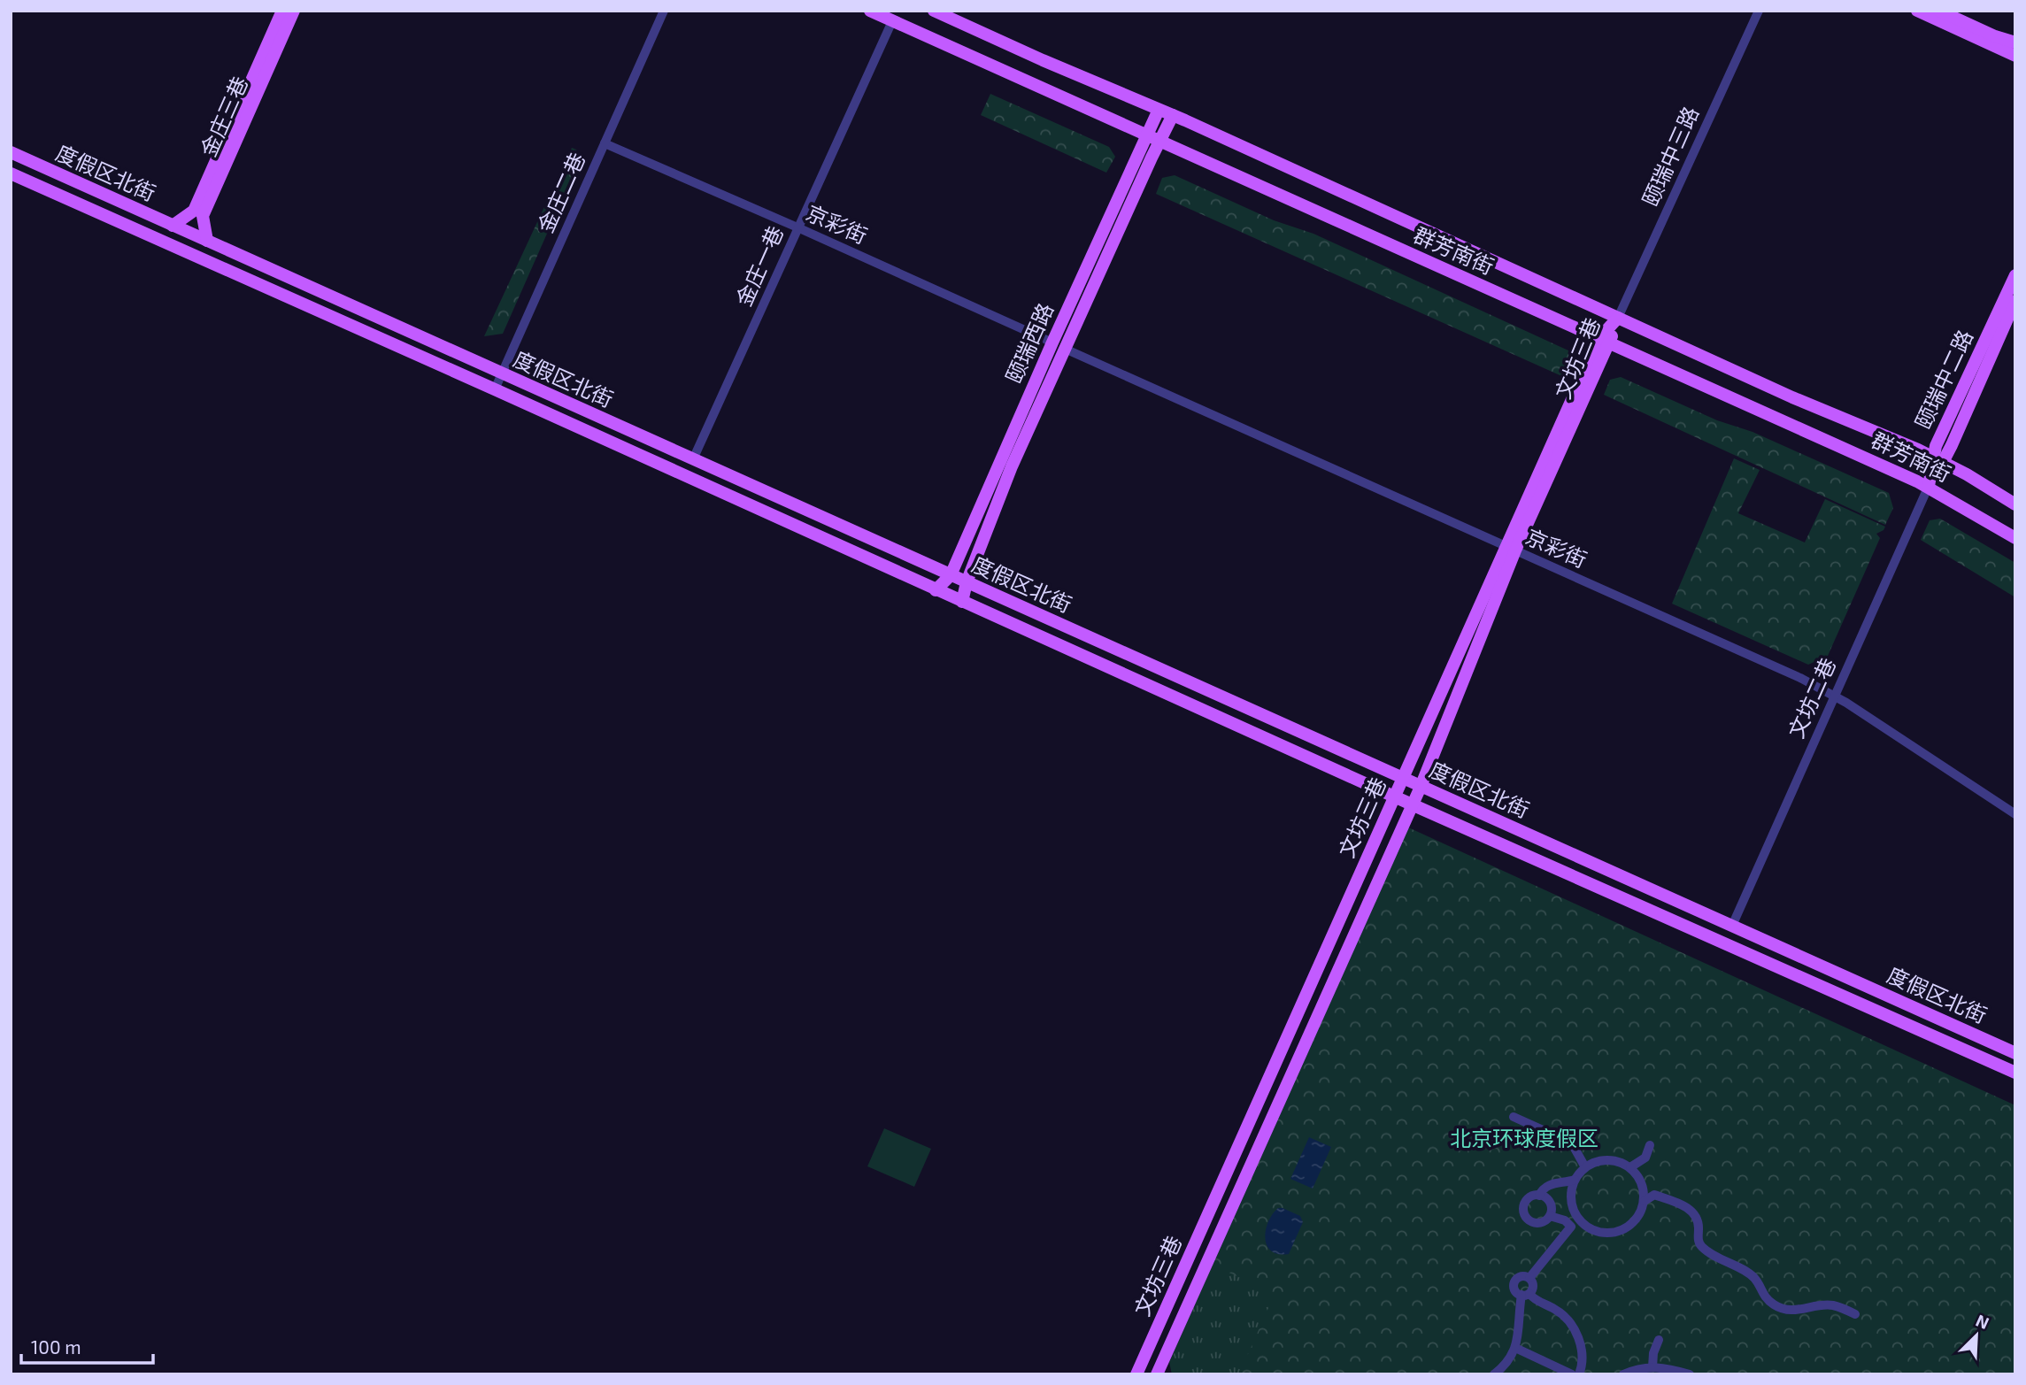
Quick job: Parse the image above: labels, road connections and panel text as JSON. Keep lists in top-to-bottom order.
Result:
{
  "streets": {
    "main road": [
      "金庄三巷",
      "度假区北街",
      "群芳南街",
      "颐瑞西路",
      "文坊三巷",
      "颐瑞中二路"
    ],
    "street": [
      "颐瑞中三路",
      "金庄二巷",
      "京彩街",
      "金庄一巷",
      "文坊二巷"
    ]
  },
  "crossings": [
    ["金庄三巷", "度假区北街"],
    ["颐瑞中三路", "群芳南街"],
    ["颐瑞中三路", "文坊三巷"],
    ["度假区北街", "金庄二巷"],
    ["度假区北街", "金庄一巷"],
    ["度假区北街", "颐瑞西路"],
    ["度假区北街", "文坊三巷"],
    ["度假区北街", "文坊二巷"],
    ["金庄二巷", "京彩街"],
    ["京彩街", "金庄一巷"],
    ["京彩街", "颐瑞西路"],
    ["京彩街", "文坊三巷"],
    ["京彩街", "文坊二巷"],
    ["群芳南街", "金庄一巷"],
    ["群芳南街", "颐瑞西路"],
    ["群芳南街", "文坊三巷"],
    ["群芳南街", "颐瑞中二路"],
    ["群芳南街", "文坊二巷"],
    ["颐瑞中二路", "文坊二巷"]
  ],
  "parks": ["北京环球度假区"],
  "scale_bar": "100 m",
  "north": "top right"
}
